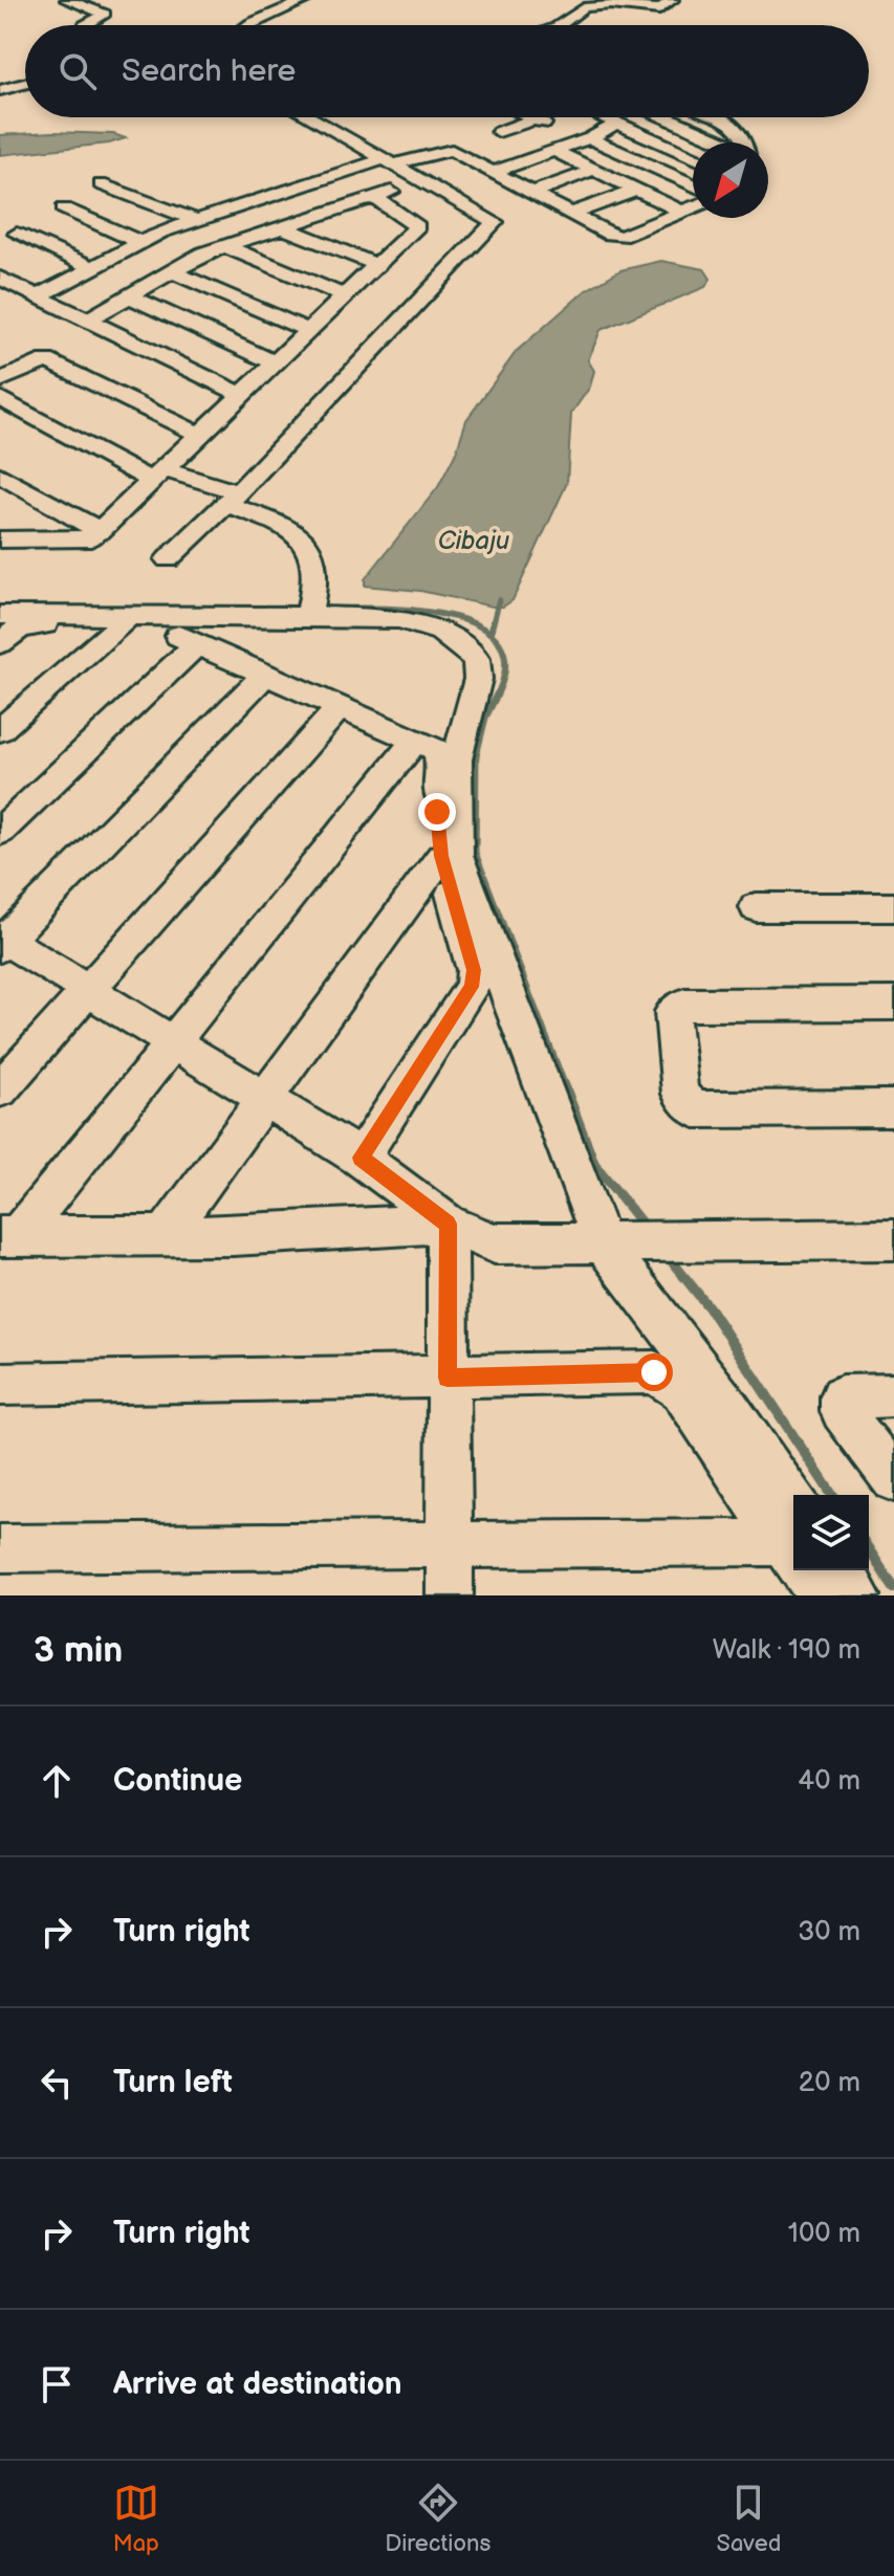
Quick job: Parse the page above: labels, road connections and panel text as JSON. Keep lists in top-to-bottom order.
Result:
{
  "water": ["Cibaju"],
  "north": "bottom left",
  "page": {
    "search": "Search here",
    "heading": ["3 min", "Walk · 190 m"],
    "list": [
      ["Continue", "40 m"],
      ["Turn right", "30 m"],
      ["Turn left", "20 m"],
      ["Turn right", "100 m"],
      "Arrive at destination"
    ],
    "nav": ["Map", "Directions", "Saved"]
  }
}
